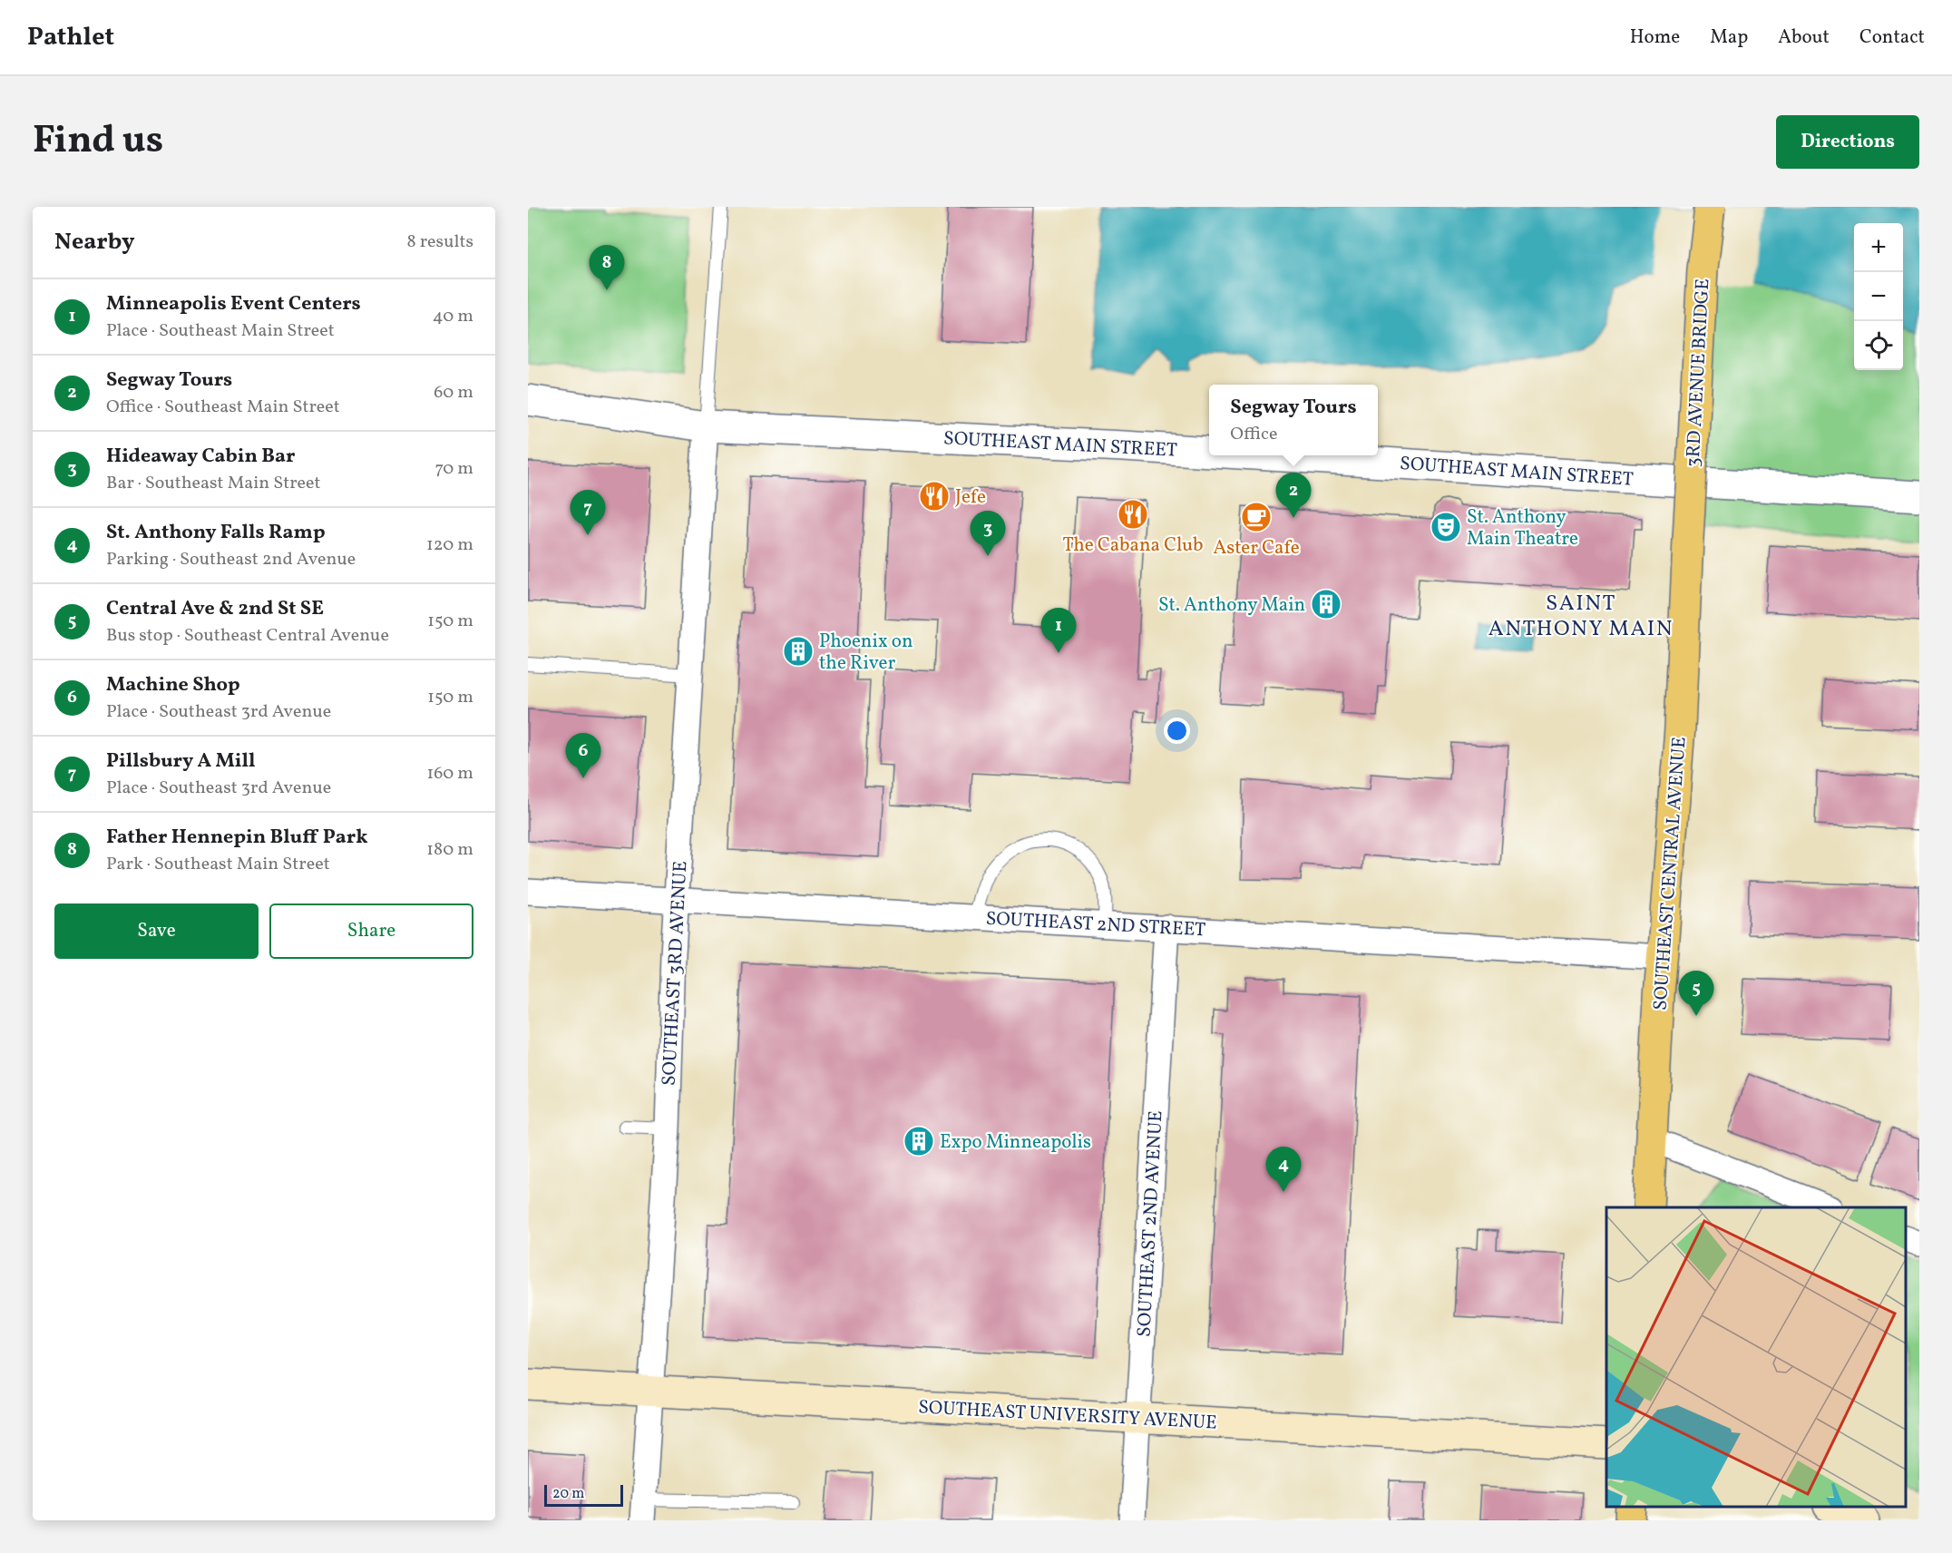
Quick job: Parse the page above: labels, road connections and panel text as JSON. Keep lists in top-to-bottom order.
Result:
{
  "streets": {
    "main road": ["3RD AVENUE BRIDGE", "SOUTHEAST CENTRAL AVENUE", "SOUTHEAST UNIVERSITY AVENUE"],
    "street": [
      "SOUTHEAST MAIN STREET",
      "SOUTHEAST 2ND STREET",
      "SOUTHEAST 3RD AVENUE",
      "SOUTHEAST 2ND AVENUE"
    ]
  },
  "crossings": [
    ["3RD AVENUE BRIDGE", "SOUTHEAST CENTRAL AVENUE"],
    ["SOUTHEAST MAIN STREET", "SOUTHEAST 3RD AVENUE"],
    ["SOUTHEAST CENTRAL AVENUE", "SOUTHEAST 2ND STREET"],
    ["SOUTHEAST 2ND STREET", "SOUTHEAST 3RD AVENUE"],
    ["SOUTHEAST 2ND STREET", "SOUTHEAST 2ND AVENUE"],
    ["SOUTHEAST 3RD AVENUE", "SOUTHEAST UNIVERSITY AVENUE"],
    ["SOUTHEAST 2ND AVENUE", "SOUTHEAST UNIVERSITY AVENUE"]
  ],
  "districts": ["SAINT ANTHONY MAIN"],
  "places": {
    "restaurant": ["Jefe", "The Cabana Club"],
    "cafe": ["Aster Cafe"],
    "theatre": ["St. Anthony Main Theatre"],
    "building": ["St. Anthony Main", "Phoenix on the River", "Expo Minneapolis"]
  },
  "scale_bar": "20 m",
  "page": {
    "header": "Pathlet",
    "nav": [
      "Home",
      "Map",
      "About",
      "Contact"
    ],
    "title": "Find us",
    "buttons": [
      "Directions",
      ["Save", "Share"]
    ],
    "heading": ["Nearby", "8 results"],
    "map_buttons": ["+", "−"],
    "pins": [
      "8",
      "2",
      "7",
      "3",
      "1",
      "6",
      "5",
      "4"
    ],
    "list": [
      {
        "mark": "1",
        "name": "Minneapolis Event Centers",
        "note": "Place · Southeast Main Street",
        "value": "40 m"
      },
      {
        "mark": "2",
        "name": "Segway Tours",
        "note": "Office · Southeast Main Street",
        "value": "60 m"
      },
      {
        "mark": "3",
        "name": "Hideaway Cabin Bar",
        "note": "Bar · Southeast Main Street",
        "value": "70 m"
      },
      {
        "mark": "4",
        "name": "St. Anthony Falls Ramp",
        "note": "Parking · Southeast 2nd Avenue",
        "value": "120 m"
      },
      {
        "mark": "5",
        "name": "Central Ave & 2nd St SE",
        "note": "Bus stop · Southeast Central Avenue",
        "value": "150 m"
      },
      {
        "mark": "6",
        "name": "Machine Shop",
        "note": "Place · Southeast 3rd Avenue",
        "value": "150 m"
      },
      {
        "mark": "7",
        "name": "Pillsbury A Mill",
        "note": "Place · Southeast 3rd Avenue",
        "value": "160 m"
      },
      {
        "mark": "8",
        "name": "Father Hennepin Bluff Park",
        "note": "Park · Southeast Main Street",
        "value": "180 m"
      }
    ],
    "popup": ["Segway Tours", "Office"],
    "scale": "20 m"
  }
}
